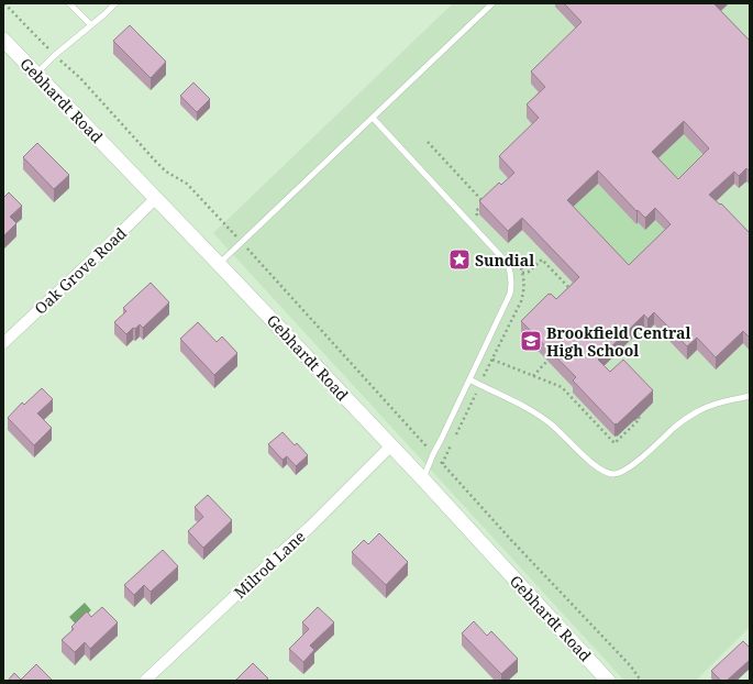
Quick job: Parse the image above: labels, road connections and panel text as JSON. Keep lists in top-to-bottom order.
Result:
{
  "streets": {
    "street": ["Gebhardt Road", "Oak Grove Road", "Milrod Lane"]
  },
  "crossings": [
    ["Gebhardt Road", "Oak Grove Road"],
    ["Gebhardt Road", "Milrod Lane"]
  ],
  "places": {
    "place": ["Sundial"],
    "school or university": ["Brookfield Central High School"]
  }
}
